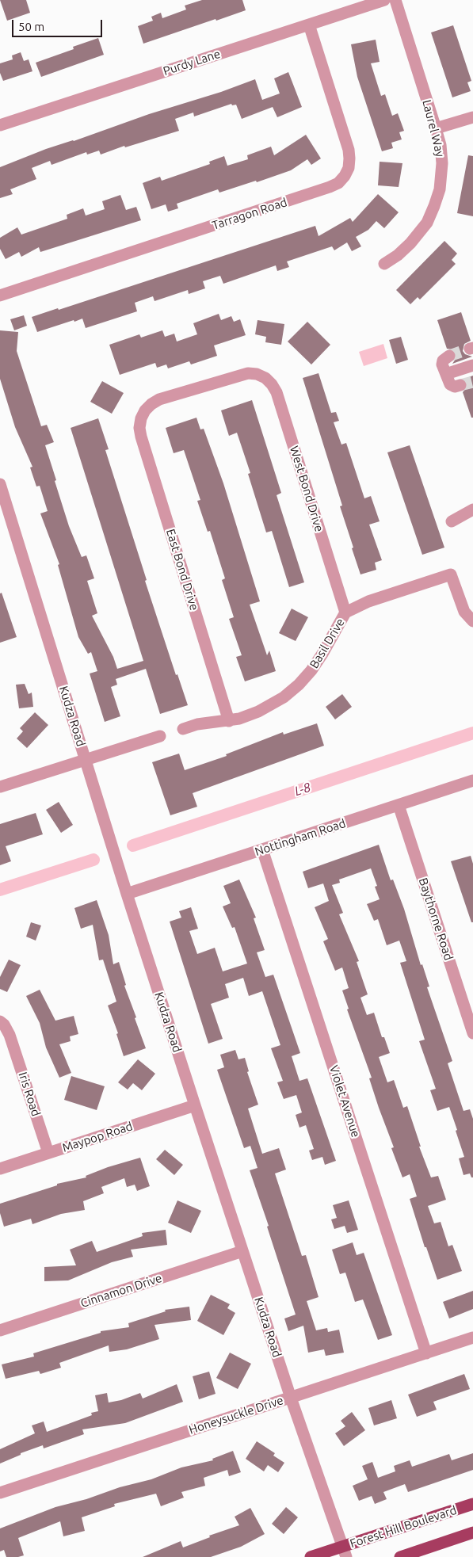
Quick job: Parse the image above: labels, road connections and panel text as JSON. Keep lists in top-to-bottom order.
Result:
{
  "streets": {
    "main road": ["Forest Hill Boulevard"],
    "street": [
      "Purdy Lane",
      "Laurel Way",
      "Tarragon Road",
      "West Bond Drive",
      "East Bond Drive",
      "Basil Drive",
      "Kudza Road",
      "Nottingham Road",
      "Baythorne Road",
      "Iris Road",
      "Violet Avenue",
      "Maypop Road",
      "Cinnamon Drive",
      "Honeysuckle Drive"
    ]
  },
  "crossings": [
    ["Purdy Lane", "Tarragon Road"],
    ["West Bond Drive", "East Bond Drive"],
    ["West Bond Drive", "Basil Drive"],
    ["East Bond Drive", "Basil Drive"],
    ["Kudza Road", "Nottingham Road"],
    ["Kudza Road", "Maypop Road"],
    ["Kudza Road", "Cinnamon Drive"],
    ["Kudza Road", "Honeysuckle Drive"],
    ["Kudza Road", "Forest Hill Boulevard"],
    ["Nottingham Road", "Baythorne Road"],
    ["Nottingham Road", "Violet Avenue"],
    ["Iris Road", "Maypop Road"],
    ["Violet Avenue", "Honeysuckle Drive"]
  ],
  "water": ["L-8"],
  "scale_bar": "50 m"
}
